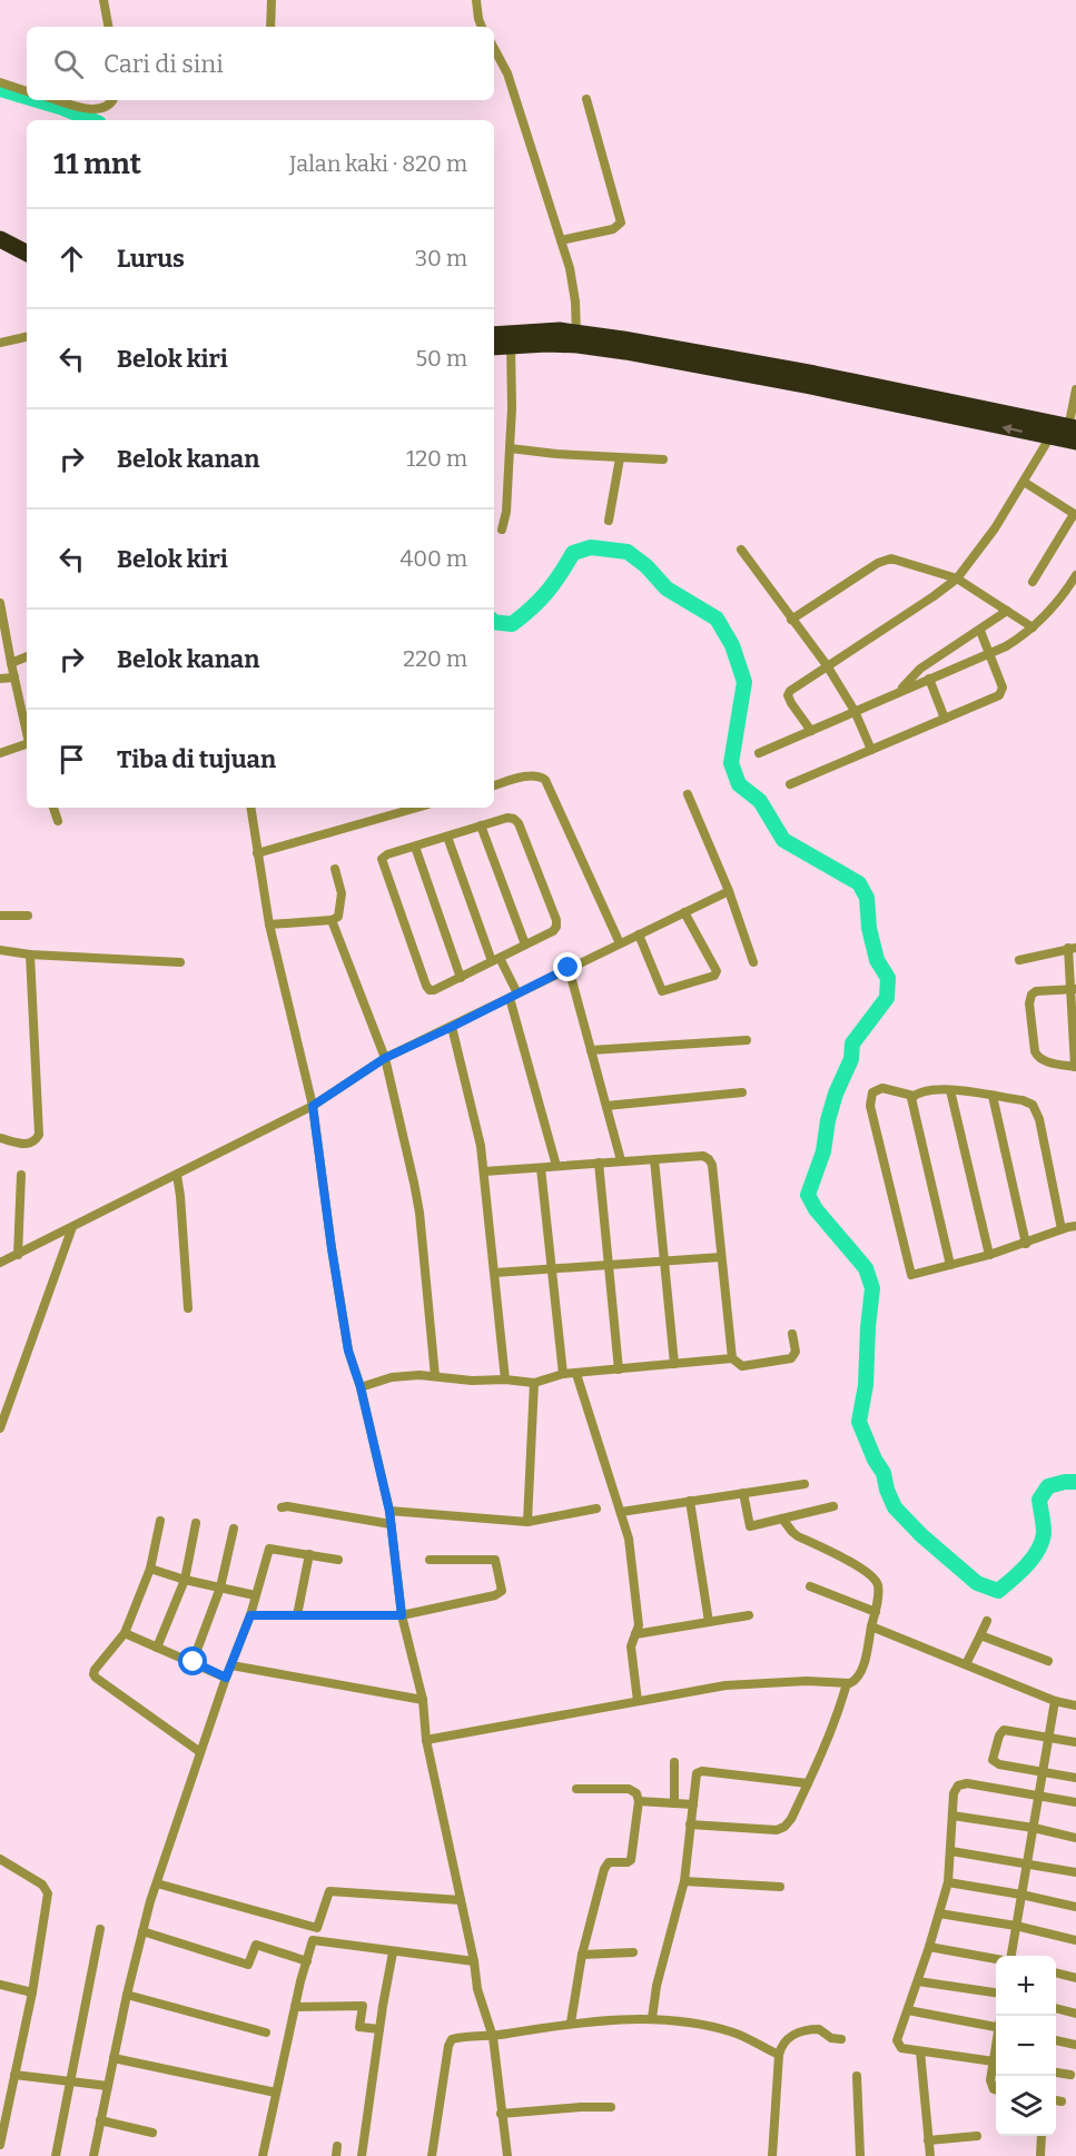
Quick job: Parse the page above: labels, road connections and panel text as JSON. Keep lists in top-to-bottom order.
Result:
{
  "page": {
    "search": "Cari di sini",
    "heading": ["11 mnt", "Jalan kaki · 820 m"],
    "list": [
      ["Lurus", "30 m"],
      ["Belok kiri", "50 m"],
      ["Belok kanan", "120 m"],
      ["Belok kiri", "400 m"],
      ["Belok kanan", "220 m"],
      "Tiba di tujuan"
    ],
    "map_buttons": ["+", "−"]
  }
}
